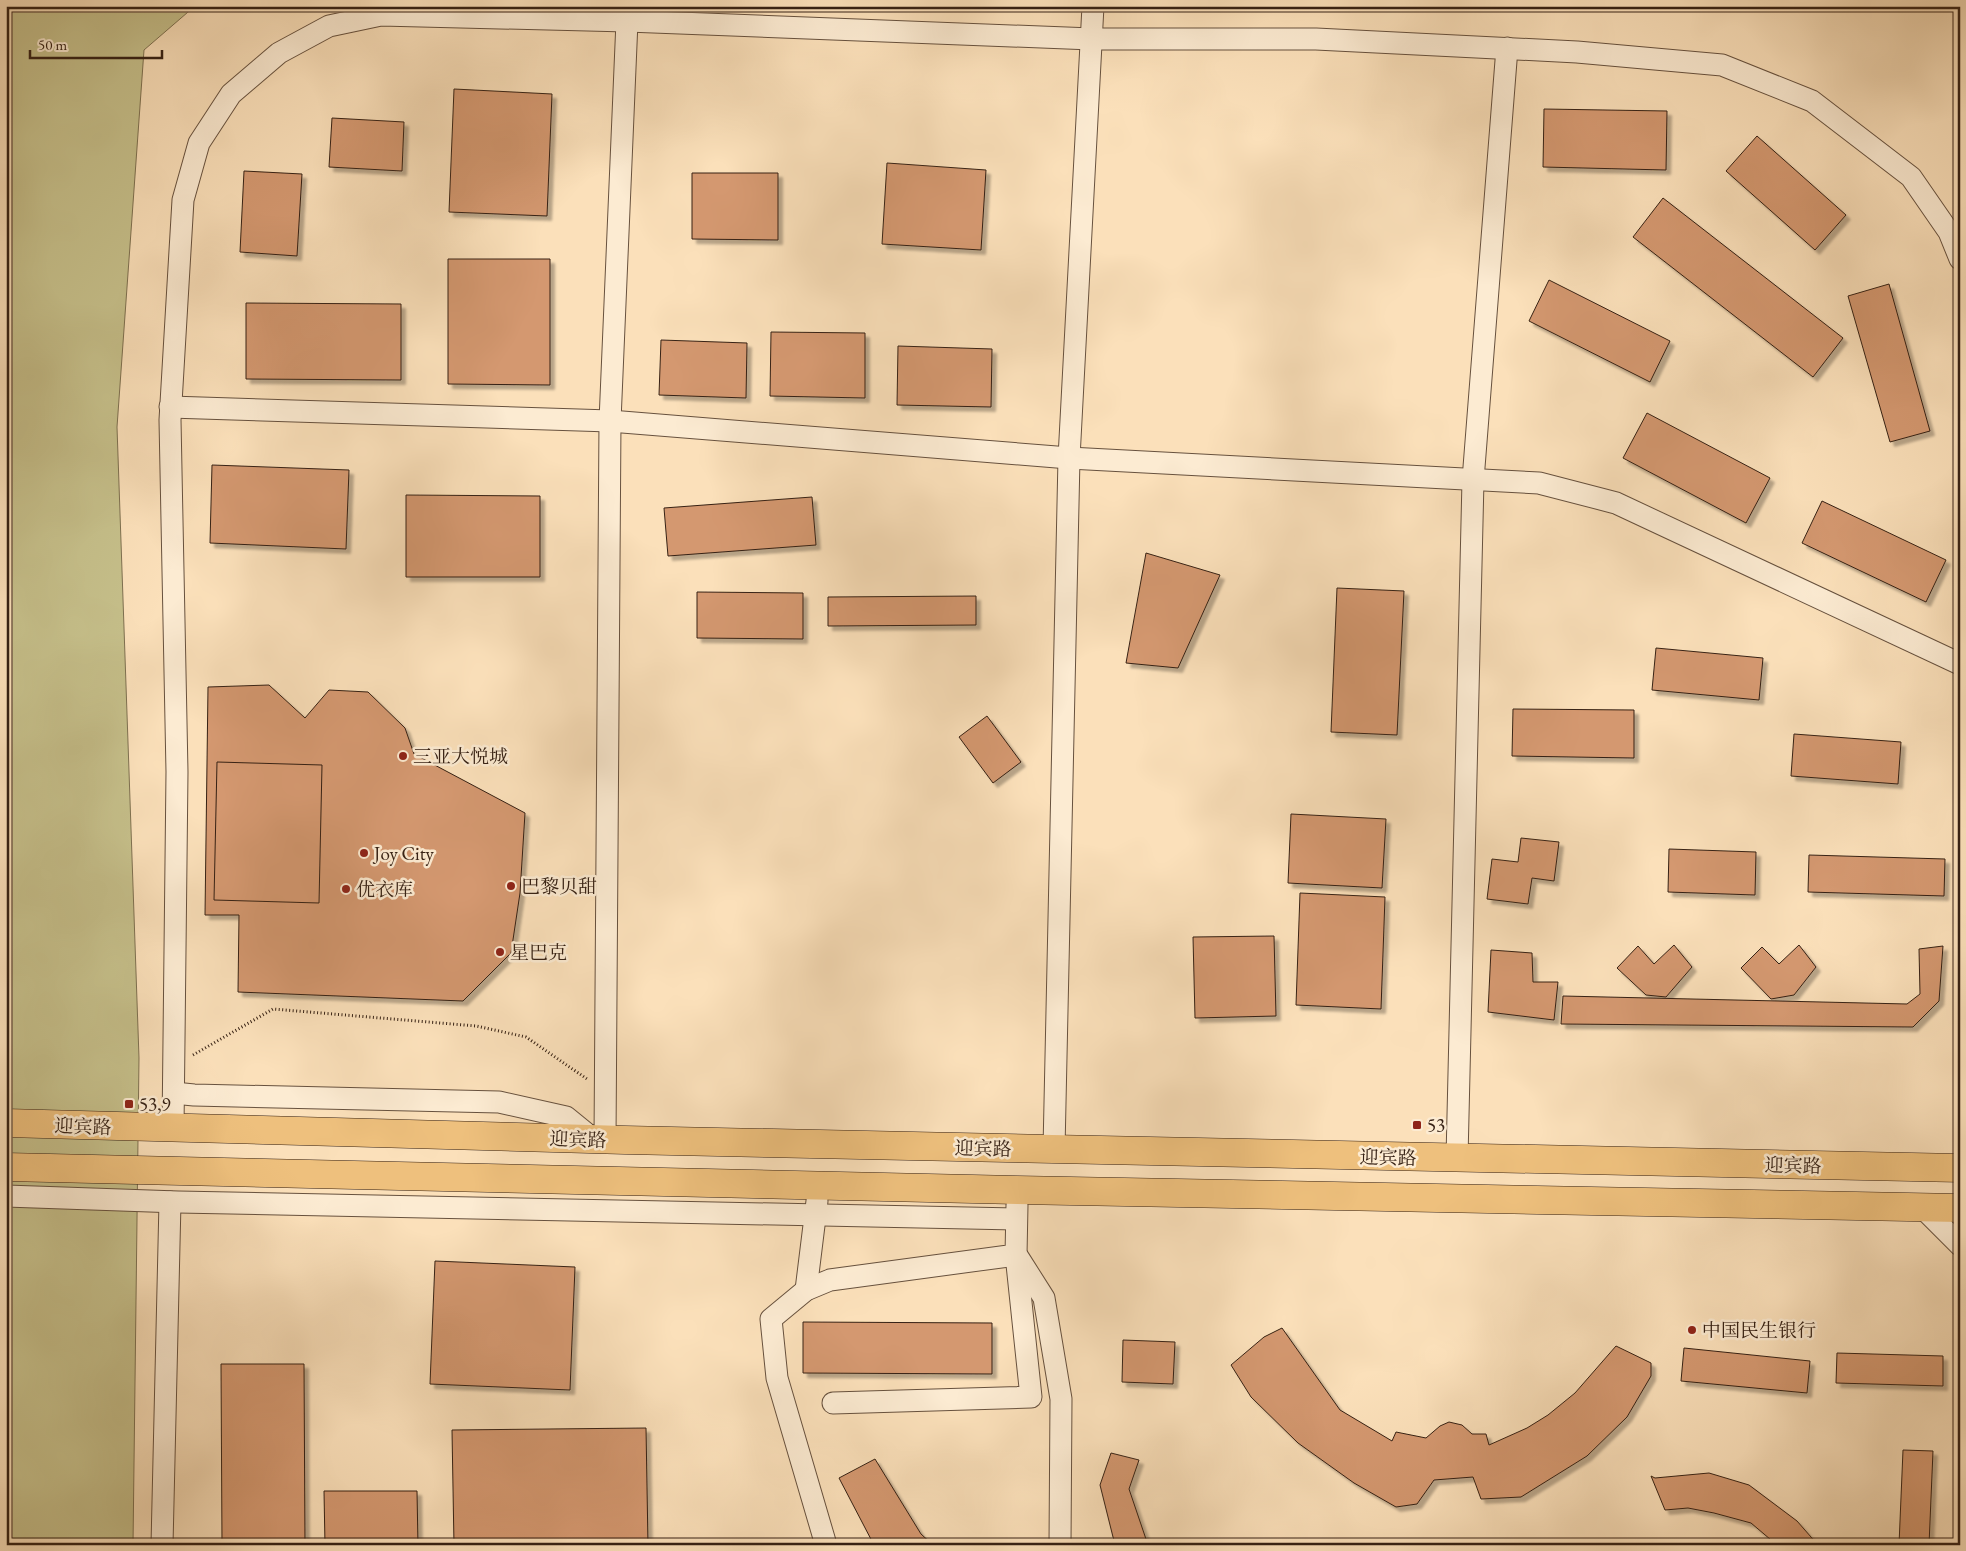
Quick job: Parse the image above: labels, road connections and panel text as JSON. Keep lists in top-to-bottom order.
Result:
{
  "streets": {
    "highway": ["迎宾路"]
  },
  "places": {
    "other": [
      "三亚大悦城",
      "Joy City",
      "巴黎贝甜",
      "优衣库",
      "星巴克",
      "中国民生银行"
    ],
    "transit": ["53,9", "53"]
  },
  "scale_bar": "50 m"
}
